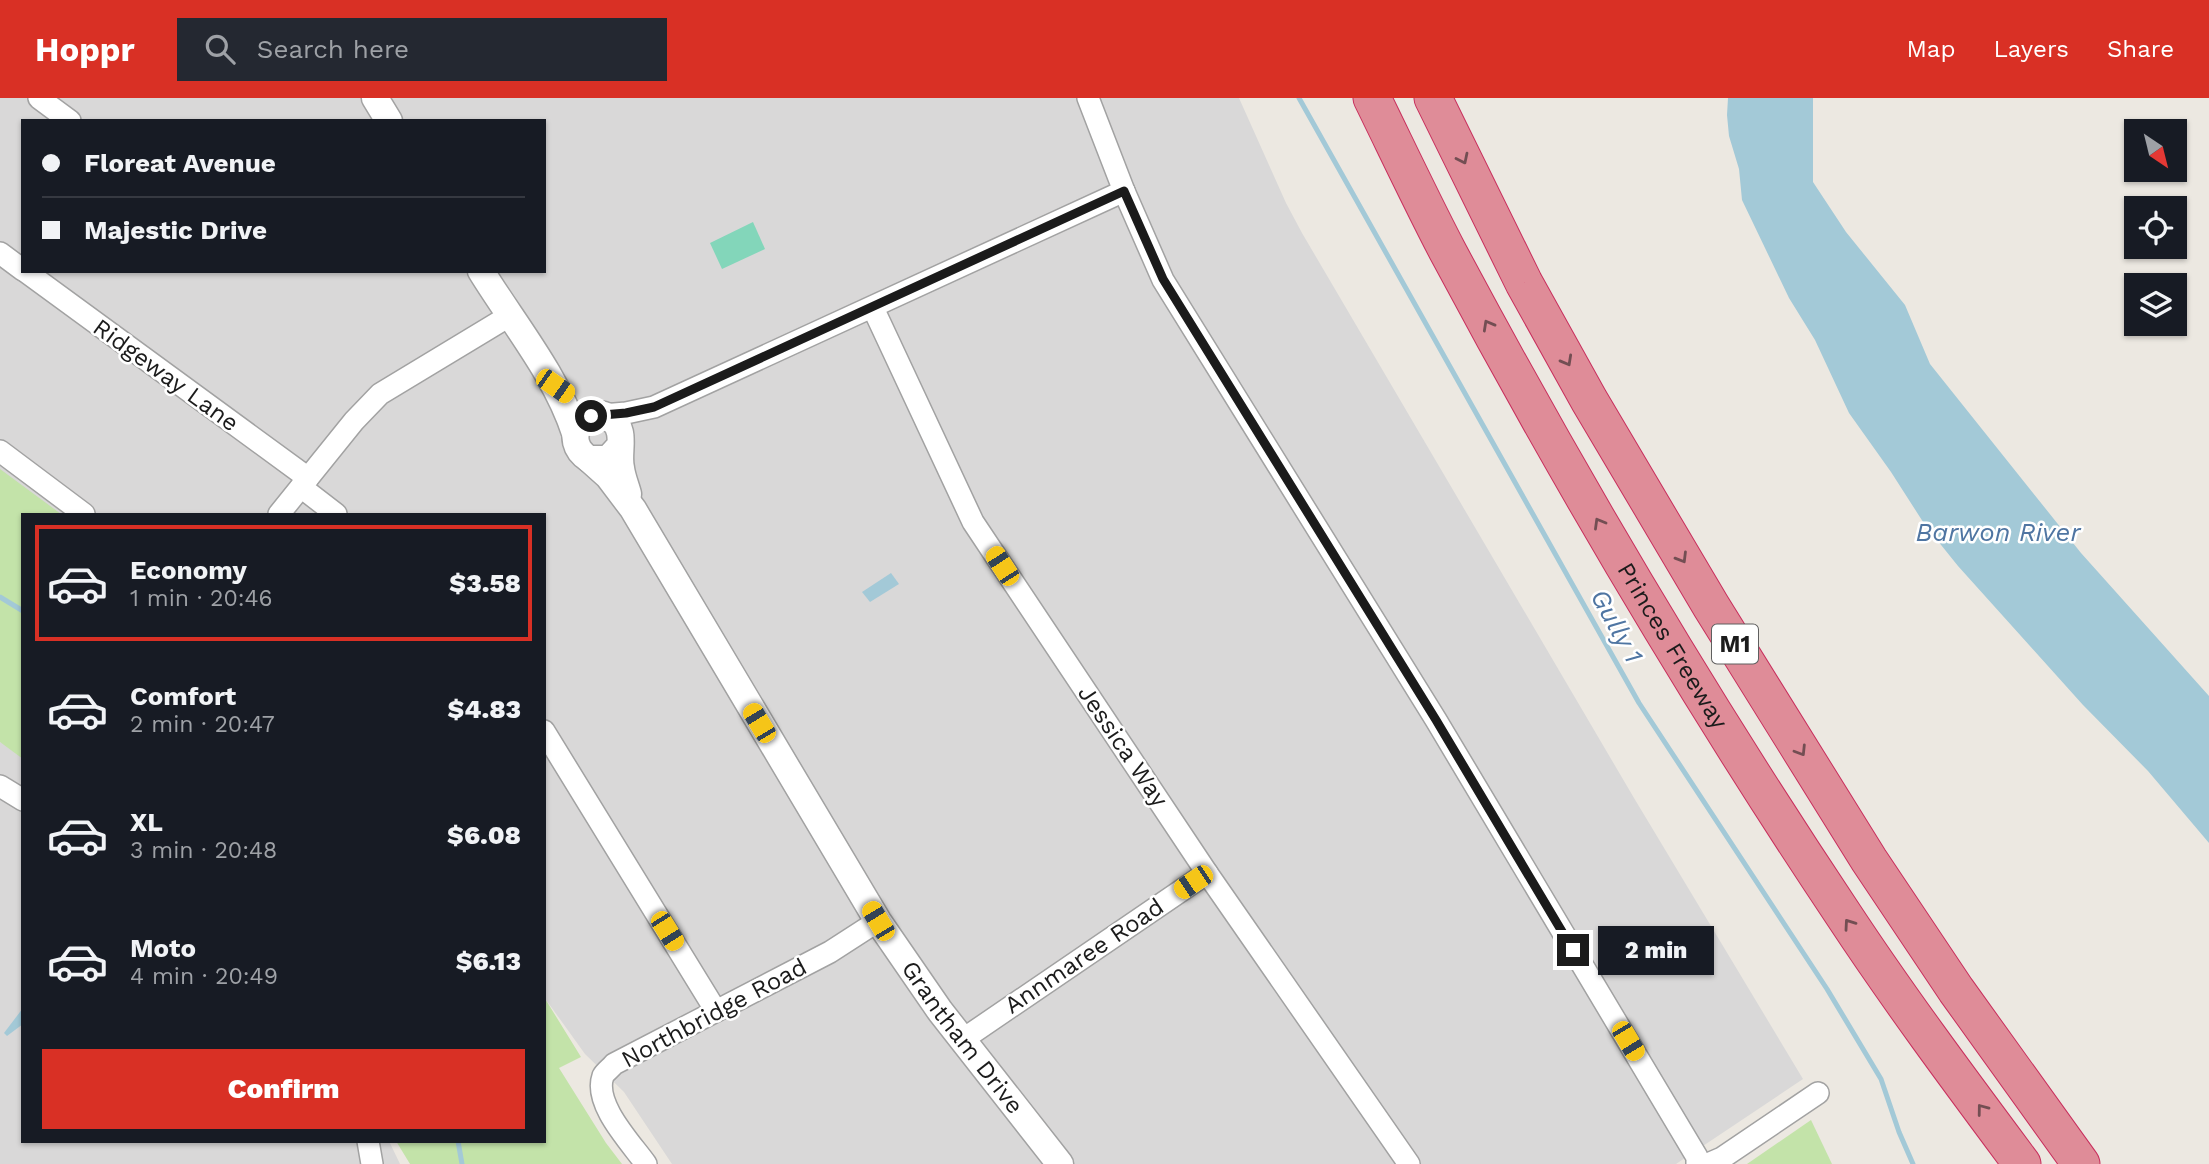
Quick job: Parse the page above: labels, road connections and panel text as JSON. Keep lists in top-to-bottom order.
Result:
{
  "streets": {
    "highway": ["M1", "Princes Freeway"],
    "street": [
      "Ridgeway Lane",
      "Jessica Way",
      "Annmaree Road",
      "Northbridge Road",
      "Grantham Drive"
    ]
  },
  "crossings": [
    ["Jessica Way", "Annmaree Road"],
    ["Annmaree Road", "Grantham Drive"],
    ["Northbridge Road", "Grantham Drive"]
  ],
  "water": ["Barwon River", "Gully 1"],
  "north": "bottom right",
  "page": {
    "header": "Hoppr",
    "search": "Search here",
    "nav": ["Map", "Layers", "Share"],
    "banner": ["Floreat Avenue", "Majestic Drive"],
    "list": [
      {
        "name": "Economy",
        "note": "1 min · 20:46",
        "value": "$3.58"
      },
      {
        "name": "Comfort",
        "note": "2 min · 20:47",
        "value": "$4.83"
      },
      {
        "name": "XL",
        "note": "3 min · 20:48",
        "value": "$6.08"
      },
      {
        "name": "Moto",
        "note": "4 min · 20:49",
        "value": "$6.13"
      }
    ],
    "bubble": "2 min",
    "buttons": "Confirm"
  }
}
